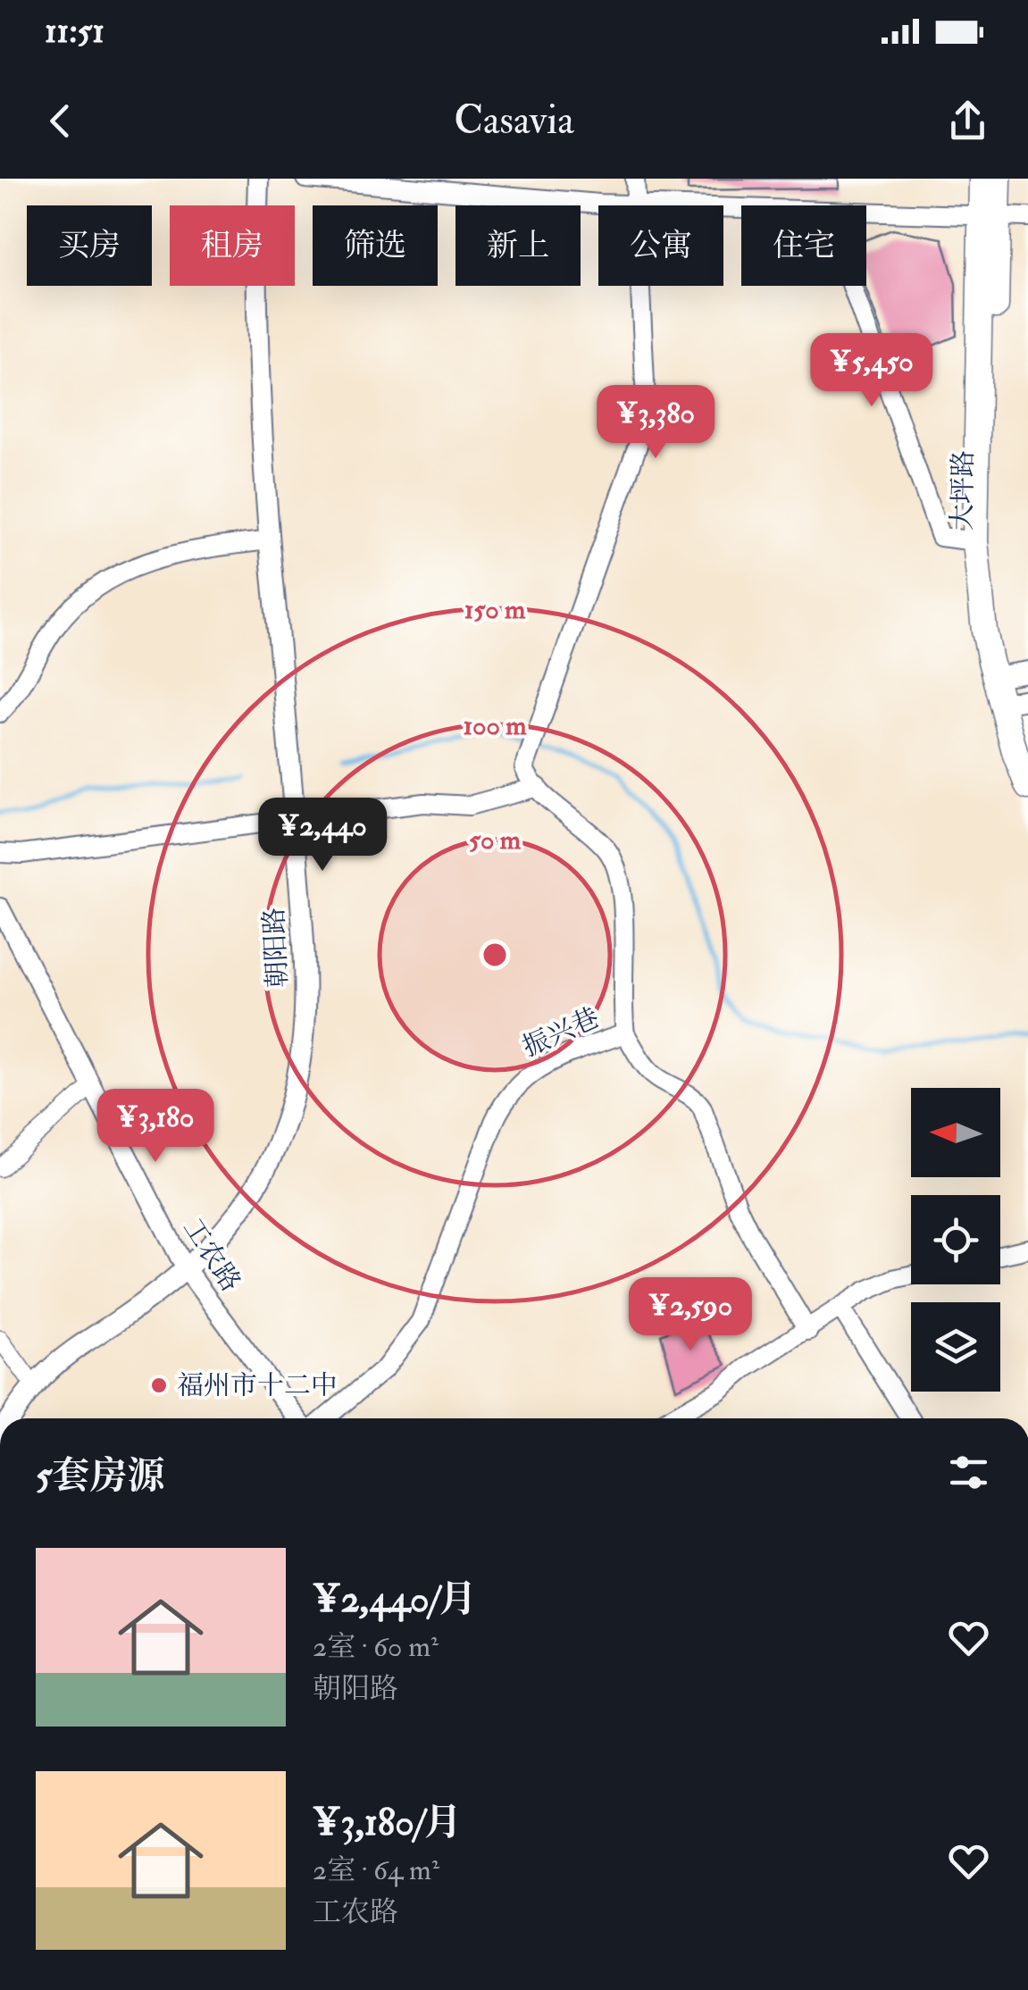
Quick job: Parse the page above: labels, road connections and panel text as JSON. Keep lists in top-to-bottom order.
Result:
{
  "streets": {
    "main road": ["大坪路", "朝阳路"],
    "street": ["振兴巷", "工农路"]
  },
  "crossings": [
    ["朝阳路", "工农路"]
  ],
  "places": ["福州市十二中"],
  "north": "left",
  "page": {
    "status": "11:51",
    "header": "Casavia",
    "chip": [
      "买房",
      "租房",
      "筛选",
      "新上",
      "公寓",
      "住宅"
    ],
    "price": [
      "¥5,450",
      "¥3,380",
      "¥2,440",
      "¥3,180",
      "¥2,590"
    ],
    "heading": "5套房源",
    "list": [
      {
        "name": "¥2,440/月",
        "note": "2室 · 60 m² · 朝阳路"
      },
      {
        "name": "¥3,180/月",
        "note": "2室 · 64 m² · 工农路"
      }
    ]
  },
  "rings": ["150 m", "100 m", "50 m"]
}
